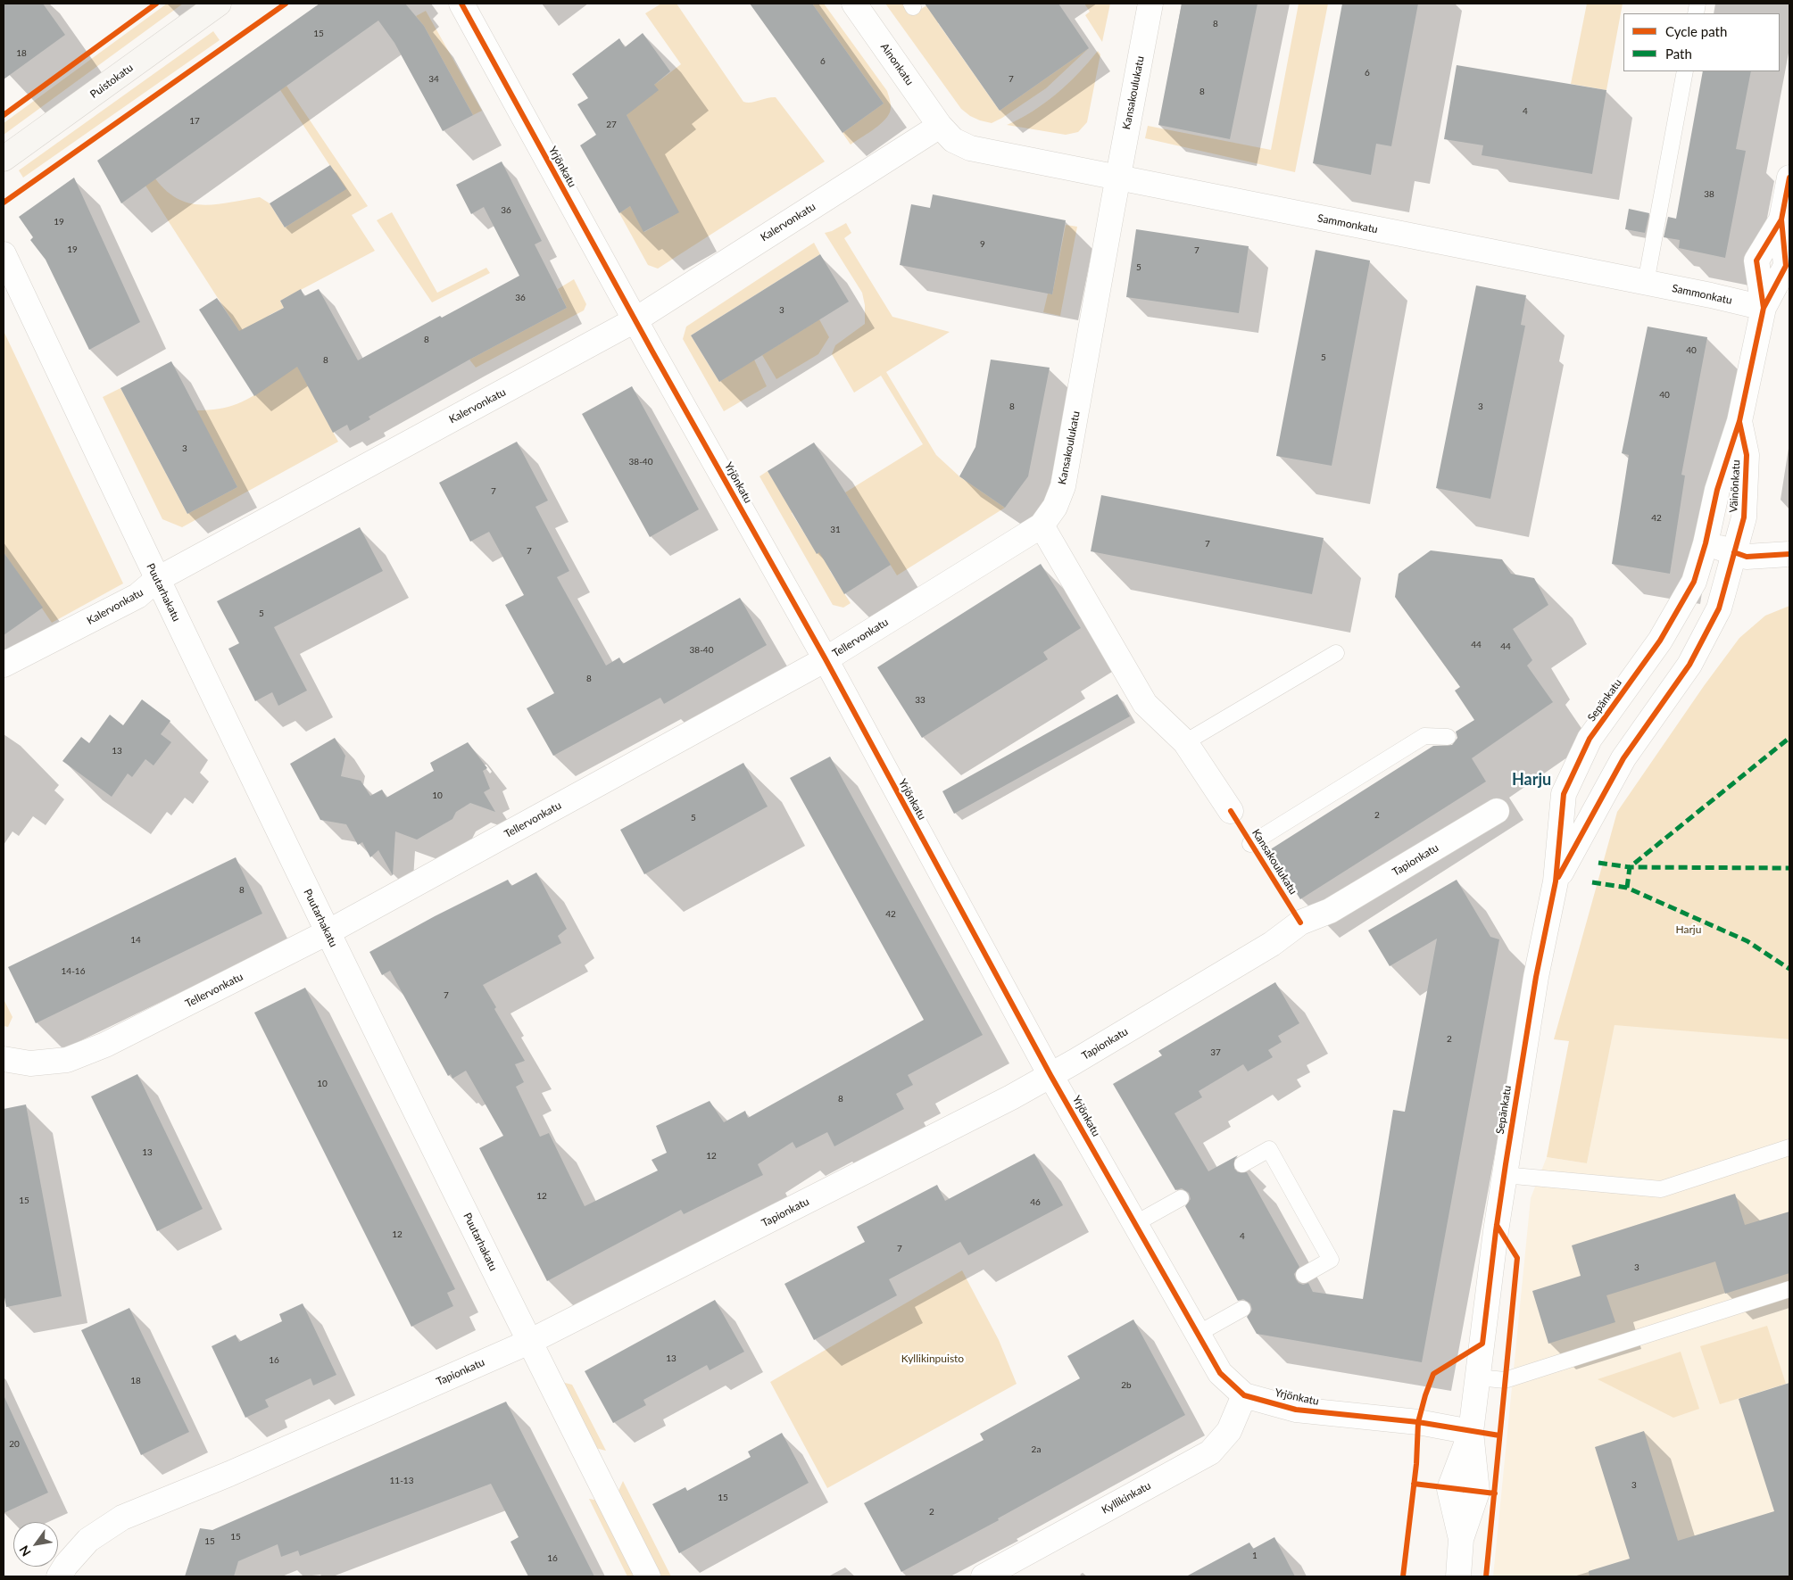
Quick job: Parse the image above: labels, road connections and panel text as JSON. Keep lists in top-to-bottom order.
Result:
{
  "streets": {
    "main road": ["Puistokatu"],
    "street": [
      "Ainonkatu",
      "Kansakoulukatu",
      "Yrjönkatu",
      "Kalervonkatu",
      "Sammonkatu",
      "Väinönkatu",
      "Puutarhakatu",
      "Tellervonkatu",
      "Sepänkatu",
      "Tapionkatu",
      "Kyllikinkatu"
    ]
  },
  "crossings": [
    ["Ainonkatu", "Kalervonkatu"],
    ["Ainonkatu", "Sammonkatu"],
    ["Kansakoulukatu", "Sammonkatu"],
    ["Kansakoulukatu", "Tellervonkatu"],
    ["Yrjönkatu", "Kalervonkatu"],
    ["Yrjönkatu", "Tellervonkatu"],
    ["Yrjönkatu", "Sepänkatu"],
    ["Yrjönkatu", "Tapionkatu"],
    ["Yrjönkatu", "Kyllikinkatu"],
    ["Kalervonkatu", "Sammonkatu"],
    ["Kalervonkatu", "Puutarhakatu"],
    ["Sammonkatu", "Väinönkatu"],
    ["Väinönkatu", "Sepänkatu"],
    ["Puutarhakatu", "Tellervonkatu"],
    ["Puutarhakatu", "Tapionkatu"]
  ],
  "districts": ["Harju"],
  "parks": ["Harju", "Kyllikinpuisto"],
  "house_numbers": [
    "8",
    "15",
    "18",
    "6",
    "6",
    "34",
    "7",
    "8",
    "4",
    "17",
    "27",
    "38",
    "36",
    "19",
    "9",
    "19",
    "7",
    "5",
    "36",
    "3",
    "8",
    "40",
    "5",
    "8",
    "40",
    "8",
    "3",
    "3",
    "38-40",
    "7",
    "42",
    "31",
    "7",
    "7",
    "5",
    "44",
    "44",
    "38-40",
    "8",
    "33",
    "13",
    "10",
    "2",
    "5",
    "8",
    "42",
    "14",
    "14-16",
    "7",
    "2",
    "37",
    "10",
    "8",
    "13",
    "12",
    "12",
    "15",
    "46",
    "12",
    "4",
    "7",
    "3",
    "13",
    "16",
    "18",
    "2b",
    "20",
    "2a",
    "11-13",
    "3",
    "15",
    "2",
    "15",
    "15",
    "1",
    "16"
  ],
  "legend": ["Cycle path", "Path"],
  "north": "bottom left"
}
